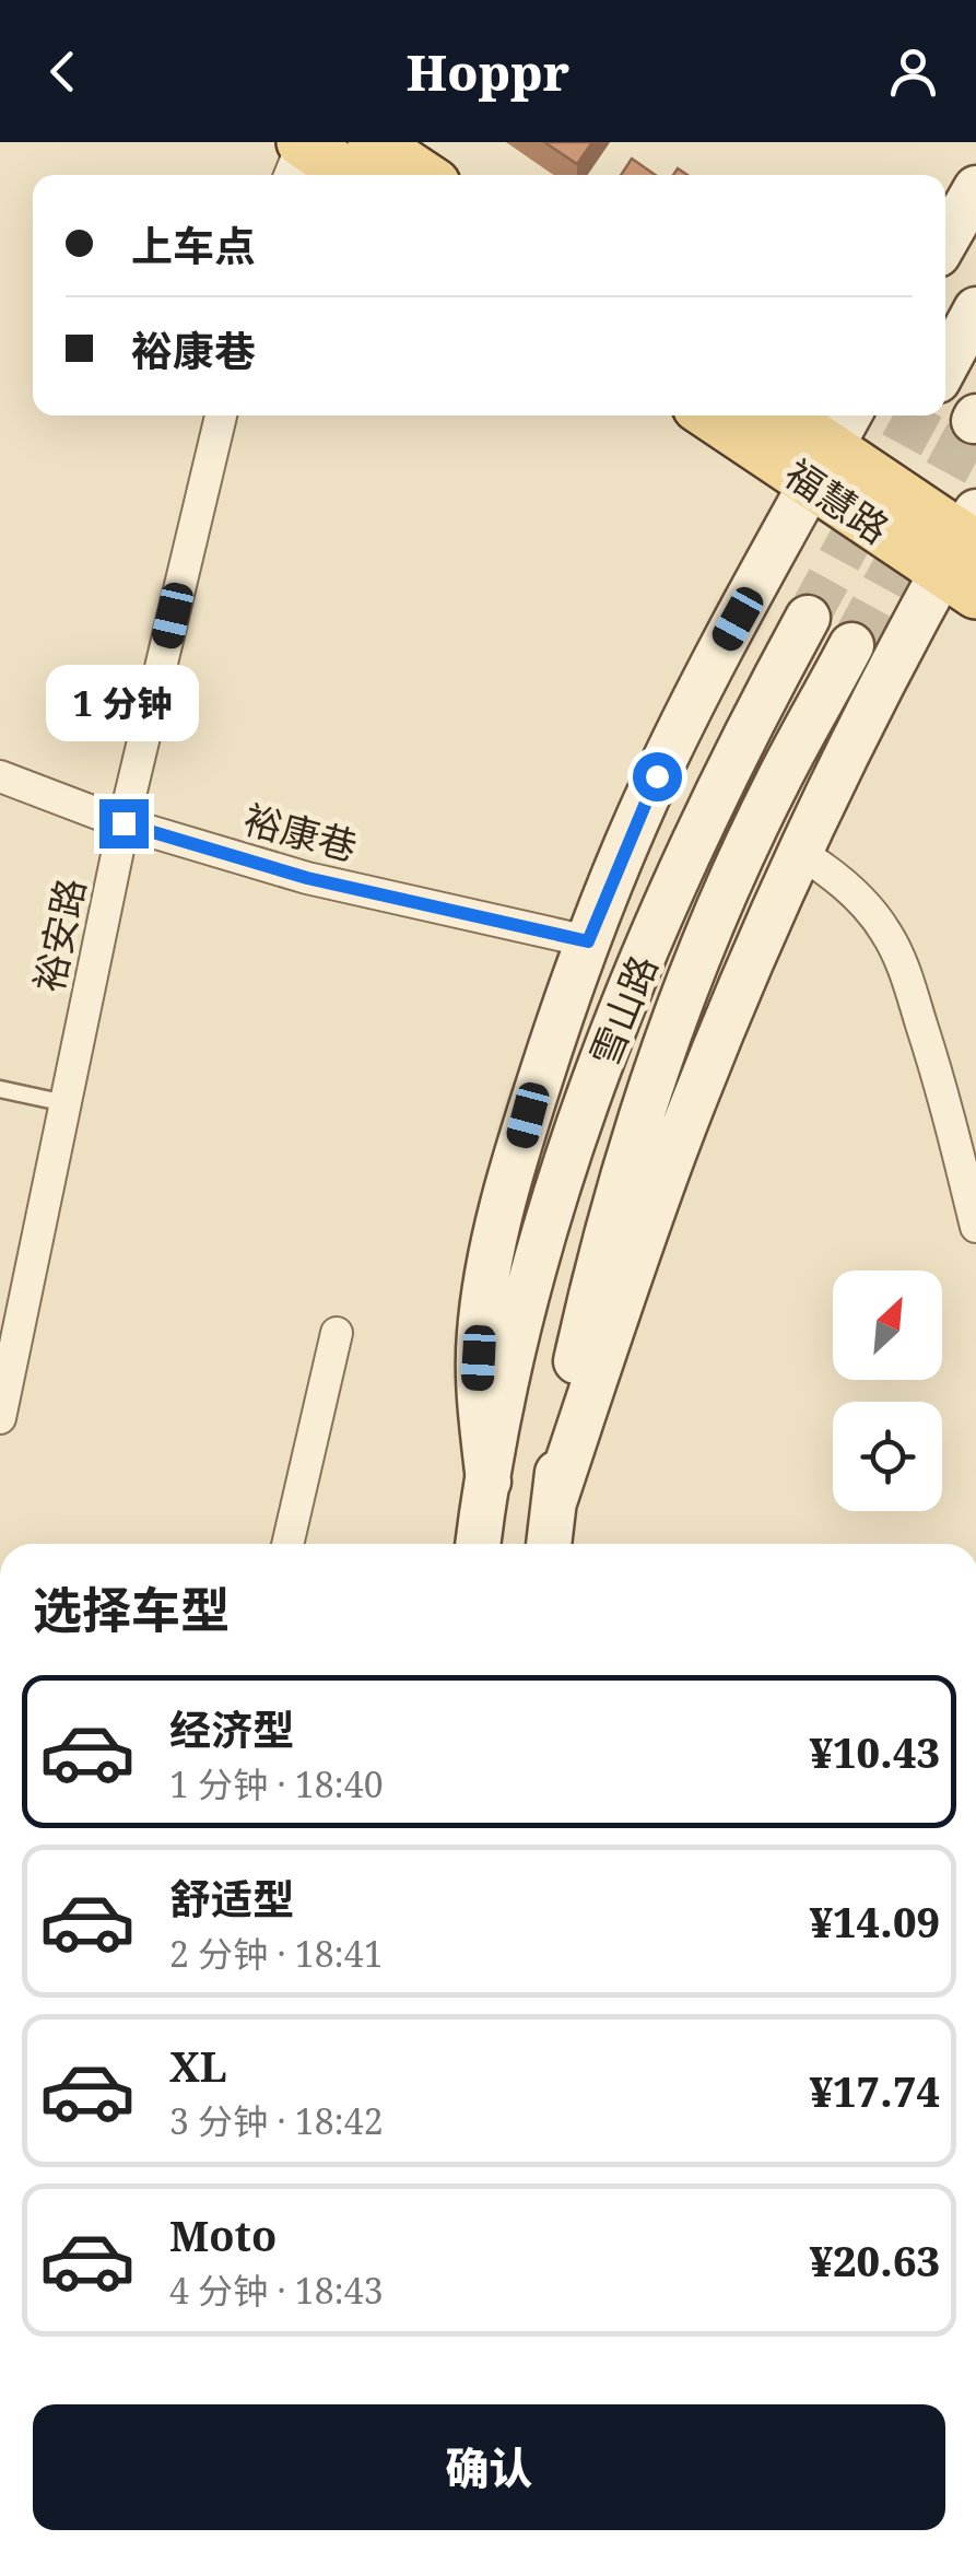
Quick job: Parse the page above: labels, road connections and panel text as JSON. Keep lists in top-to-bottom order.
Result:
{
  "streets": {
    "main road": ["福慧路", "雪山路"],
    "street": ["裕康巷", "裕安路"]
  },
  "crossings": [
    ["裕康巷", "裕安路"]
  ],
  "north": "top right",
  "page": {
    "header": "Hoppr",
    "banner": ["上车点", "裕康巷"],
    "bubble": "1 分钟",
    "heading": "选择车型",
    "list": [
      {
        "name": "经济型",
        "note": "1 分钟 · 18:40",
        "value": "¥10.43"
      },
      {
        "name": "舒适型",
        "note": "2 分钟 · 18:41",
        "value": "¥14.09"
      },
      {
        "name": "XL",
        "note": "3 分钟 · 18:42",
        "value": "¥17.74"
      },
      {
        "name": "Moto",
        "note": "4 分钟 · 18:43",
        "value": "¥20.63"
      }
    ],
    "buttons": "确认"
  }
}
